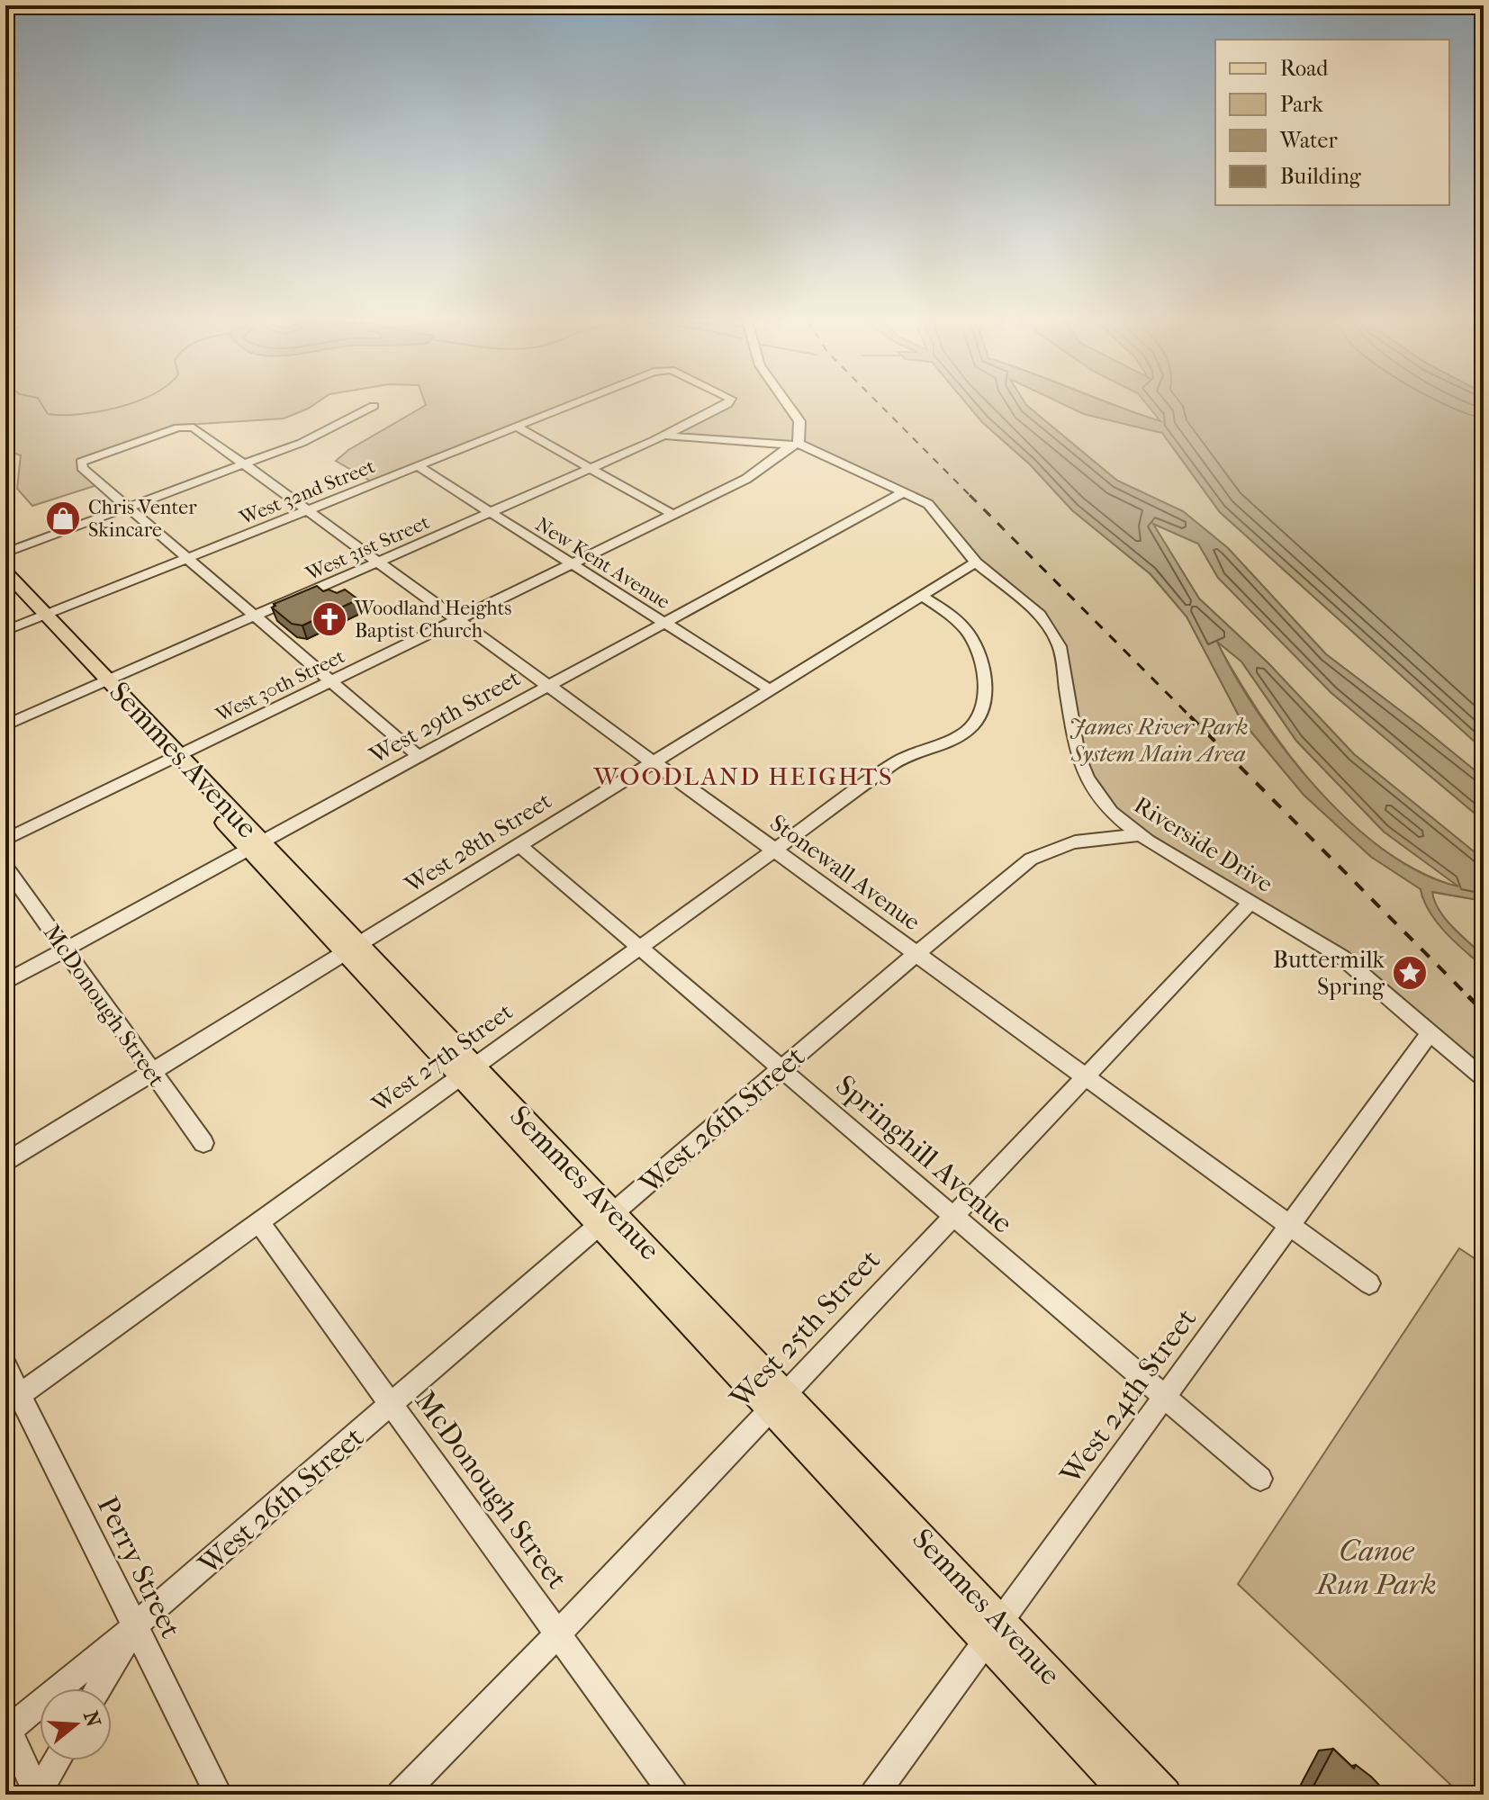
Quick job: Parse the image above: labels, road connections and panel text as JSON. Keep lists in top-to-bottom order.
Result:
{
  "streets": {
    "main road": ["Semmes Avenue"],
    "street": [
      "West 32nd Street",
      "West 31st Street",
      "New Kent Avenue",
      "West 30th Street",
      "West 29th Street",
      "West 28th Street",
      "Riverside Drive",
      "Stonewall Avenue",
      "McDonough Street",
      "West 27th Street",
      "West 26th Street",
      "Springhill Avenue",
      "West 25th Street",
      "West 24th Street",
      "Perry Street"
    ]
  },
  "crossings": [
    ["West 32nd Street", "New Kent Avenue"],
    ["West 32nd Street", "Semmes Avenue"],
    ["West 32nd Street", "Stonewall Avenue"],
    ["West 31st Street", "New Kent Avenue"],
    ["West 31st Street", "Semmes Avenue"],
    ["West 31st Street", "Stonewall Avenue"],
    ["New Kent Avenue", "West 30th Street"],
    ["New Kent Avenue", "West 29th Street"],
    ["New Kent Avenue", "West 28th Street"],
    ["West 30th Street", "Semmes Avenue"],
    ["West 30th Street", "Riverside Drive"],
    ["West 30th Street", "Stonewall Avenue"],
    ["West 29th Street", "Semmes Avenue"],
    ["West 29th Street", "Riverside Drive"],
    ["West 29th Street", "Stonewall Avenue"],
    ["West 29th Street", "McDonough Street"],
    ["Semmes Avenue", "West 28th Street"],
    ["Semmes Avenue", "West 27th Street"],
    ["Semmes Avenue", "West 26th Street"],
    ["Semmes Avenue", "West 25th Street"],
    ["Semmes Avenue", "West 24th Street"],
    ["West 28th Street", "Riverside Drive"],
    ["West 28th Street", "Stonewall Avenue"],
    ["West 28th Street", "McDonough Street"],
    ["West 28th Street", "West 27th Street"],
    ["West 28th Street", "Springhill Avenue"],
    ["Riverside Drive", "West 26th Street"],
    ["Riverside Drive", "West 25th Street"],
    ["Riverside Drive", "West 24th Street"],
    ["Stonewall Avenue", "West 27th Street"],
    ["Stonewall Avenue", "West 26th Street"],
    ["Stonewall Avenue", "West 25th Street"],
    ["Stonewall Avenue", "West 24th Street"],
    ["McDonough Street", "West 27th Street"],
    ["McDonough Street", "West 26th Street"],
    ["McDonough Street", "West 25th Street"],
    ["West 27th Street", "Springhill Avenue"],
    ["West 27th Street", "Perry Street"],
    ["West 26th Street", "Springhill Avenue"],
    ["West 26th Street", "Perry Street"],
    ["Springhill Avenue", "West 25th Street"],
    ["Springhill Avenue", "West 24th Street"]
  ],
  "districts": ["WOODLAND HEIGHTS"],
  "parks": ["James River Park System Main Area", "Canoe Run Park"],
  "places": {
    "shop": ["Chris Venter Skincare"],
    "church": ["Woodland Heights Baptist Church"],
    "place": ["Buttermilk Spring"]
  },
  "legend": [
    "Road",
    "Park",
    "Water",
    "Building"
  ],
  "north": "right"
}
